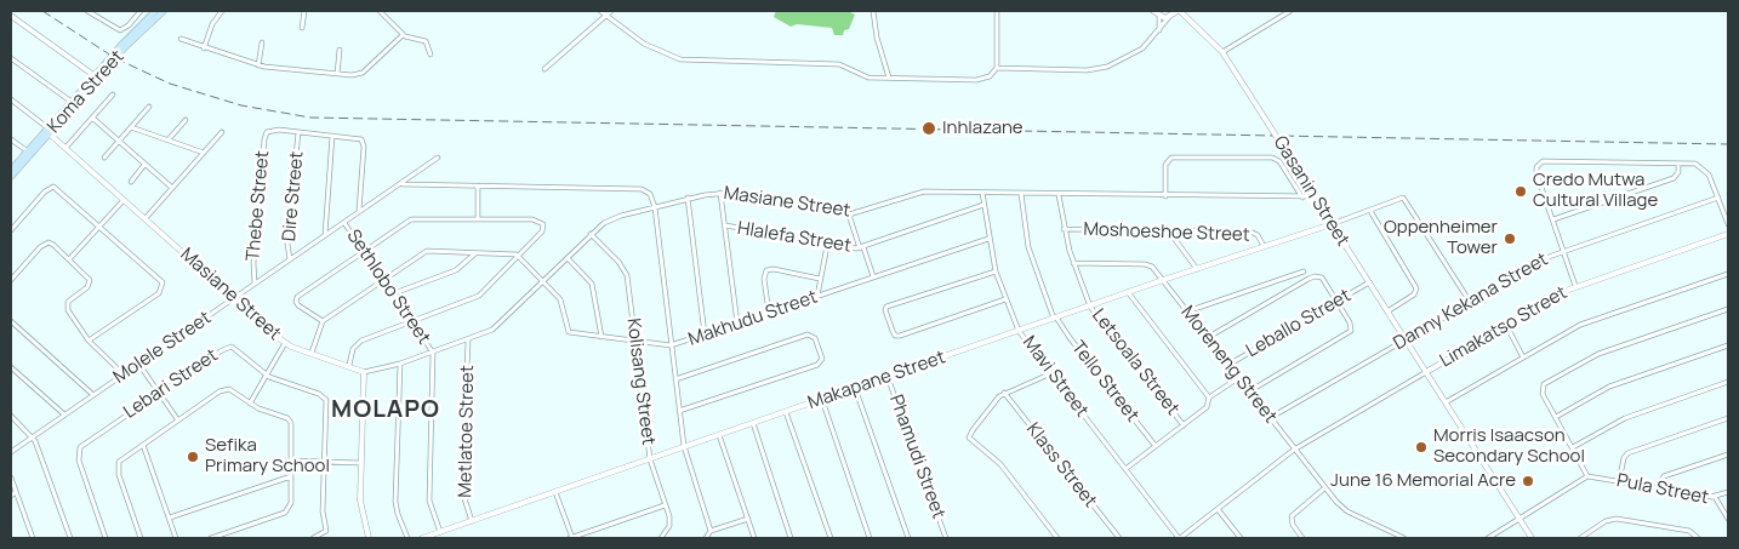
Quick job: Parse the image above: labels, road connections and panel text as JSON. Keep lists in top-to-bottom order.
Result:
{
  "streets": {
    "main road": ["Koma Street"],
    "street": [
      "Gasanin Street",
      "Dire Street",
      "Masiane Street",
      "Thebe Street",
      "Moshoeshoe Street",
      "Hlalefa Street",
      "Sethlobo Street",
      "Danny Kekana Street",
      "Makhudu Street",
      "Leballo Street",
      "Limakatso Street",
      "Molele Street",
      "Letsoala Street",
      "Moreneng Street",
      "Mavi Street",
      "Makapane Street",
      "Kolisang Street",
      "Tello Street",
      "Lebari Street",
      "Metlatoe Street",
      "Phamudi Street",
      "Klass Street",
      "Pula Street"
    ]
  },
  "crossings": [
    ["Koma Street", "Masiane Street"],
    ["Gasanin Street", "Masiane Street"],
    ["Gasanin Street", "Danny Kekana Street"],
    ["Gasanin Street", "Leballo Street"],
    ["Gasanin Street", "Limakatso Street"],
    ["Gasanin Street", "Makapane Street"],
    ["Dire Street", "Thebe Street"],
    ["Dire Street", "Molele Street"],
    ["Masiane Street", "Sethlobo Street"],
    ["Masiane Street", "Makhudu Street"],
    ["Masiane Street", "Molele Street"],
    ["Masiane Street", "Letsoala Street"],
    ["Masiane Street", "Mavi Street"],
    ["Masiane Street", "Kolisang Street"],
    ["Masiane Street", "Tello Street"],
    ["Masiane Street", "Metlatoe Street"],
    ["Thebe Street", "Molele Street"],
    ["Moshoeshoe Street", "Letsoala Street"],
    ["Moshoeshoe Street", "Makapane Street"],
    ["Sethlobo Street", "Molele Street"],
    ["Sethlobo Street", "Makapane Street"],
    ["Danny Kekana Street", "Moreneng Street"],
    ["Makhudu Street", "Mavi Street"],
    ["Makhudu Street", "Kolisang Street"],
    ["Leballo Street", "Moreneng Street"],
    ["Limakatso Street", "Moreneng Street"],
    ["Limakatso Street", "Mavi Street"],
    ["Letsoala Street", "Moreneng Street"],
    ["Letsoala Street", "Makapane Street"],
    ["Moreneng Street", "Makapane Street"],
    ["Mavi Street", "Makapane Street"],
    ["Makapane Street", "Kolisang Street"],
    ["Makapane Street", "Tello Street"],
    ["Makapane Street", "Metlatoe Street"],
    ["Makapane Street", "Phamudi Street"]
  ],
  "districts": ["MOLAPO"],
  "places": [
    "Inhlazane",
    "Credo Mutwa Cultural Village",
    "Oppenheimer Tower",
    "Morris Isaacson Secondary School",
    "Sefika Primary School",
    "June 16 Memorial Acre"
  ]
}
